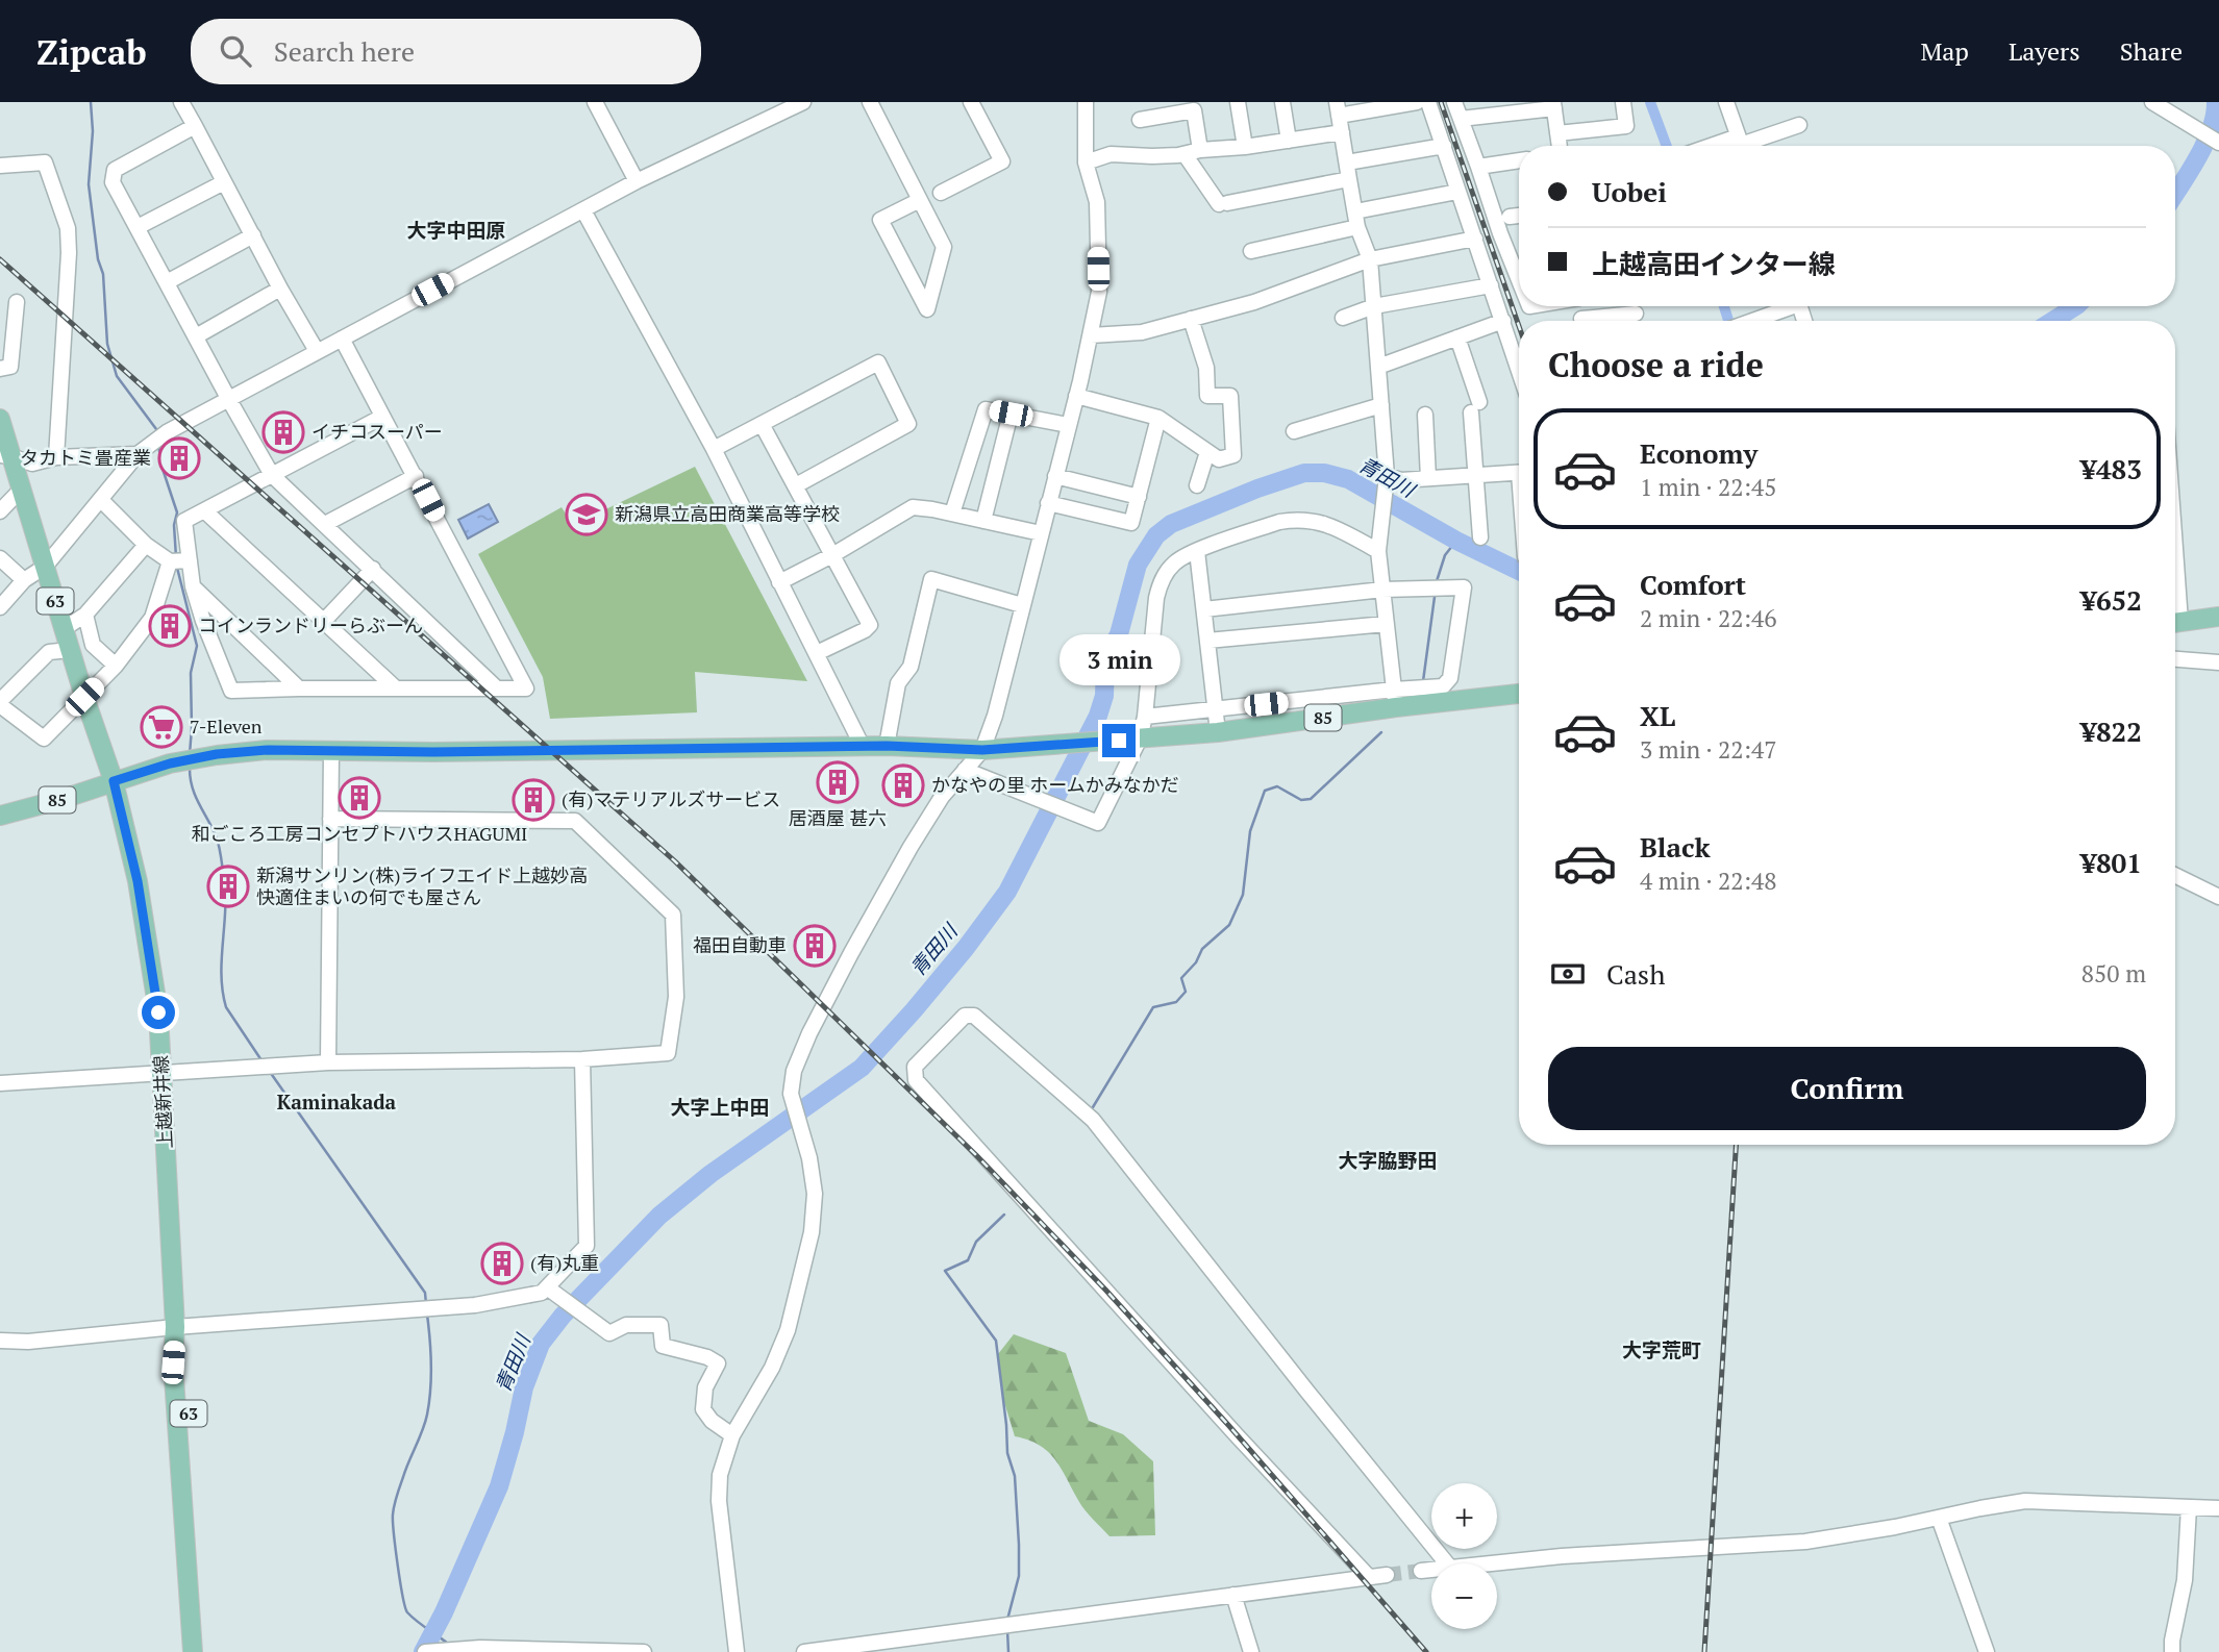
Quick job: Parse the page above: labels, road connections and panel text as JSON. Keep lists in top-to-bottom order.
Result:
{
  "streets": {
    "main road": ["63", "85", "上越新井線"]
  },
  "crossings": [
    ["85", "上越新井線"]
  ],
  "districts": [
    "大字中田原",
    "Kaminakada",
    "大字上中田",
    "大字脇野田",
    "大字荒町"
  ],
  "water": ["青田川"],
  "places": {
    "building": [
      "イチコスーパー",
      "タカトミ畳産業",
      "コインランドリーらぶーん",
      "居酒屋 甚六",
      "かなやの里 ホームかみなかだ",
      "和ごころ工房コンセプトハウスHAGUMI",
      "(有)マテリアルズサービス",
      "新潟サンリン(株)ライフエイド上越妙高 快適住まいの何でも屋さん",
      "福田自動車",
      "(有)丸重"
    ],
    "school or university": ["新潟県立高田商業高等学校"],
    "supermarket": ["7-Eleven"]
  },
  "page": {
    "header": "Zipcab",
    "search": "Search here",
    "nav": ["Map", "Layers", "Share"],
    "banner": ["Uobei", "上越高田インター線"],
    "heading": "Choose a ride",
    "list": [
      {
        "name": "Economy",
        "note": "1 min · 22:45",
        "value": "¥483"
      },
      {
        "name": "Comfort",
        "note": "2 min · 22:46",
        "value": "¥652"
      },
      {
        "name": "XL",
        "note": "3 min · 22:47",
        "value": "¥822"
      },
      {
        "name": "Black",
        "note": "4 min · 22:48",
        "value": "¥801"
      }
    ],
    "bubble": "3 min",
    "pay": ["Cash", "850 m"],
    "buttons": "Confirm",
    "map_buttons": ["+", "−"]
  }
}
